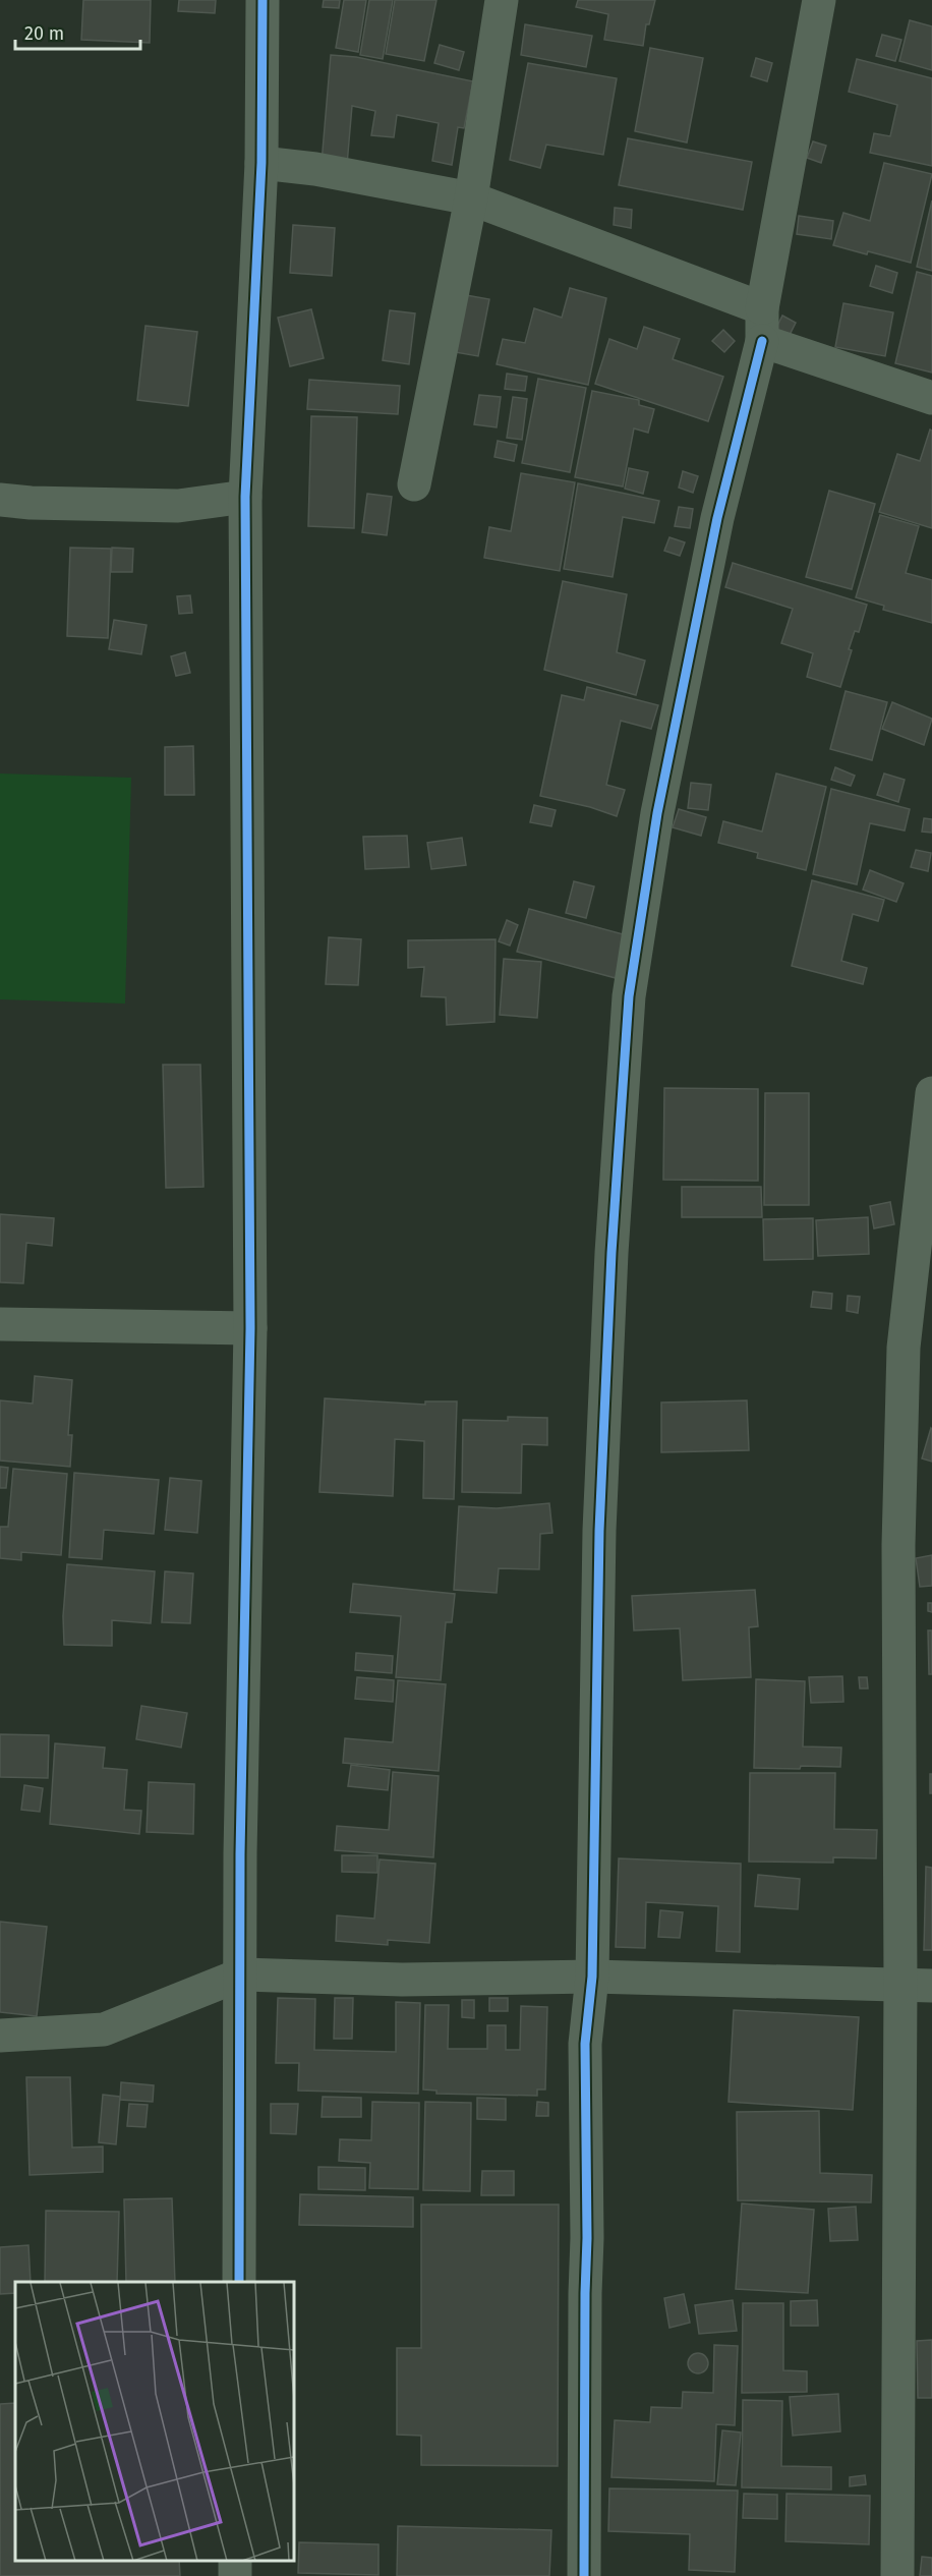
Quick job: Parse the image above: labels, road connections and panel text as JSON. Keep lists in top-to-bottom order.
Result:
{
  "scale_bar": "20 m"
}
